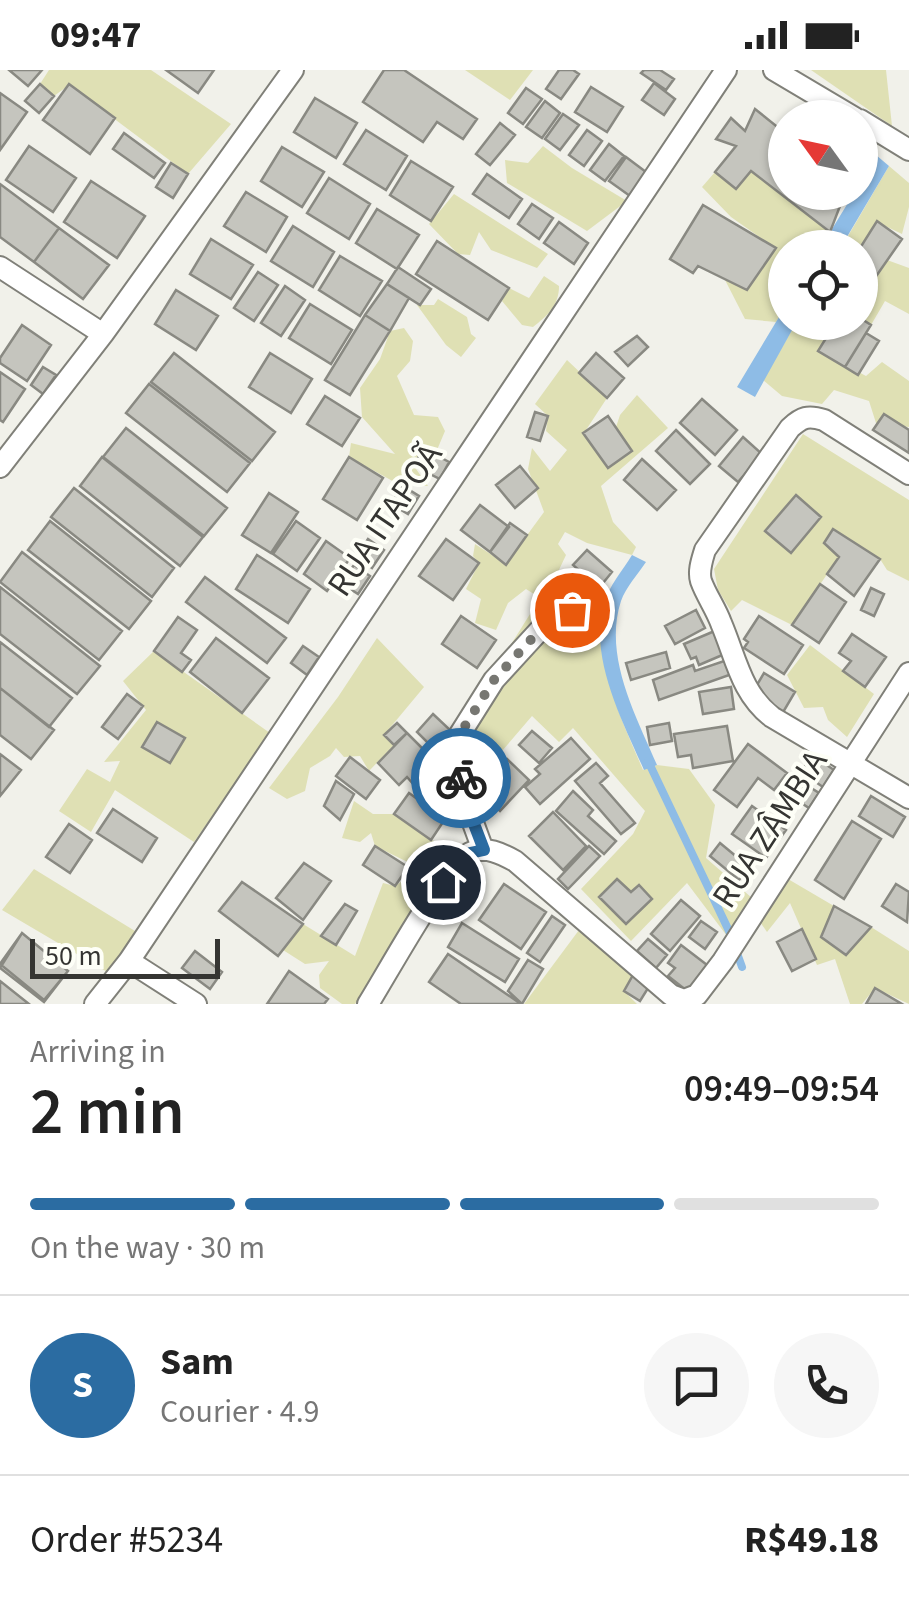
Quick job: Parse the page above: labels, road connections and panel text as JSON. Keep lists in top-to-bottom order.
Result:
{
  "streets": {
    "street": ["RUA ITAPOÃ", "RUA ZÂMBIA"]
  },
  "scale_bar": "50 m",
  "north": "top left",
  "page": {
    "status": "09:47",
    "scale": "50 m",
    "heading": ["2 min", "Arriving in", "09:49–09:54"],
    "panel": [
      "Sam",
      "Courier · 4.9",
      "Order #5234",
      "R$49.18"
    ],
    "bar": "On the way · 30 m",
    "round": "S"
  }
}
